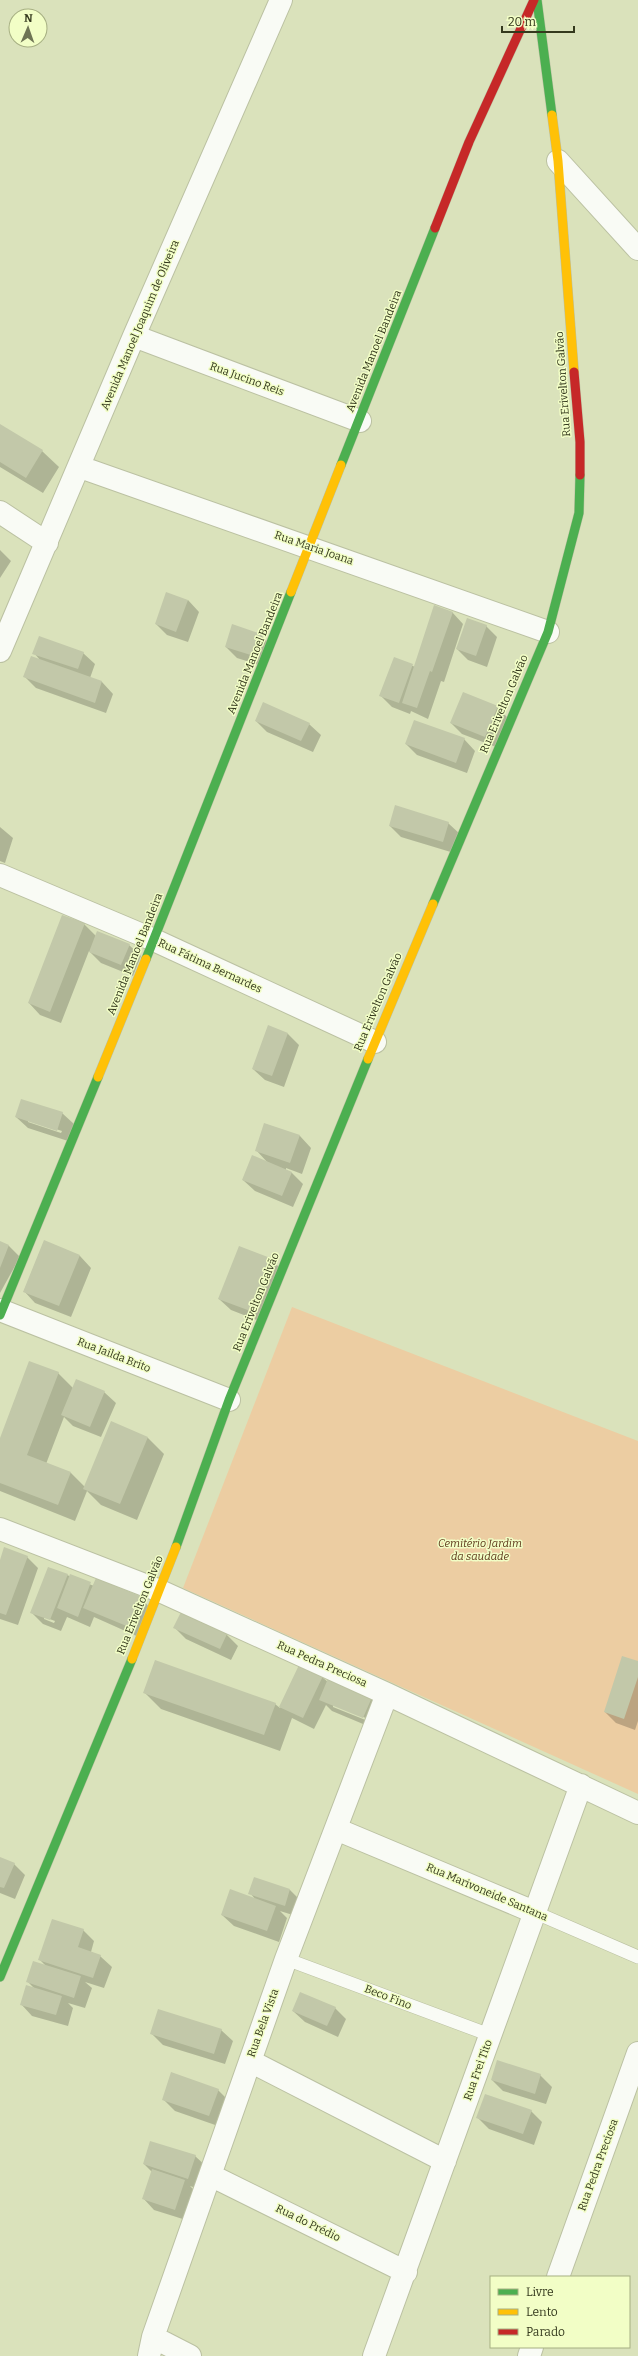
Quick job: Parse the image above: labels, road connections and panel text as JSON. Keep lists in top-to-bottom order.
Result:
{
  "streets": {
    "main road": ["Avenida Manoel Bandeira", "Rua Erivelton Galvão"],
    "street": [
      "Avenida Manoel Joaquim de Oliveira",
      "Rua Jucino Reis",
      "Rua Maria Joana",
      "Rua Fátima Bernardes",
      "Rua Jailda Brito",
      "Rua Pedra Preciosa",
      "Rua Marivoneide Santana",
      "Rua Bela Vista",
      "Rua Frei Tito",
      "Rua do Prédio"
    ],
    "lane": ["Beco Fino"]
  },
  "crossings": [
    ["Avenida Manoel Joaquim de Oliveira", "Rua Jucino Reis"],
    ["Avenida Manoel Joaquim de Oliveira", "Rua Maria Joana"],
    ["Avenida Manoel Bandeira", "Rua Jucino Reis"],
    ["Avenida Manoel Bandeira", "Rua Maria Joana"],
    ["Avenida Manoel Bandeira", "Rua Fátima Bernardes"],
    ["Avenida Manoel Bandeira", "Rua Jailda Brito"],
    ["Rua Erivelton Galvão", "Rua Maria Joana"],
    ["Rua Erivelton Galvão", "Rua Fátima Bernardes"],
    ["Rua Erivelton Galvão", "Rua Jailda Brito"],
    ["Rua Erivelton Galvão", "Rua Pedra Preciosa"],
    ["Rua Pedra Preciosa", "Rua Bela Vista"],
    ["Rua Pedra Preciosa", "Rua Frei Tito"],
    ["Rua Marivoneide Santana", "Rua Bela Vista"],
    ["Rua Marivoneide Santana", "Rua Frei Tito"],
    ["Beco Fino", "Rua Bela Vista"],
    ["Beco Fino", "Rua Frei Tito"],
    ["Rua Bela Vista", "Rua do Prédio"],
    ["Rua Frei Tito", "Rua do Prédio"]
  ],
  "parks": ["Cemitério Jardim da saudade"],
  "legend": ["Livre", "Lento", "Parado"],
  "scale_bar": "20 m",
  "north": "top"
}
